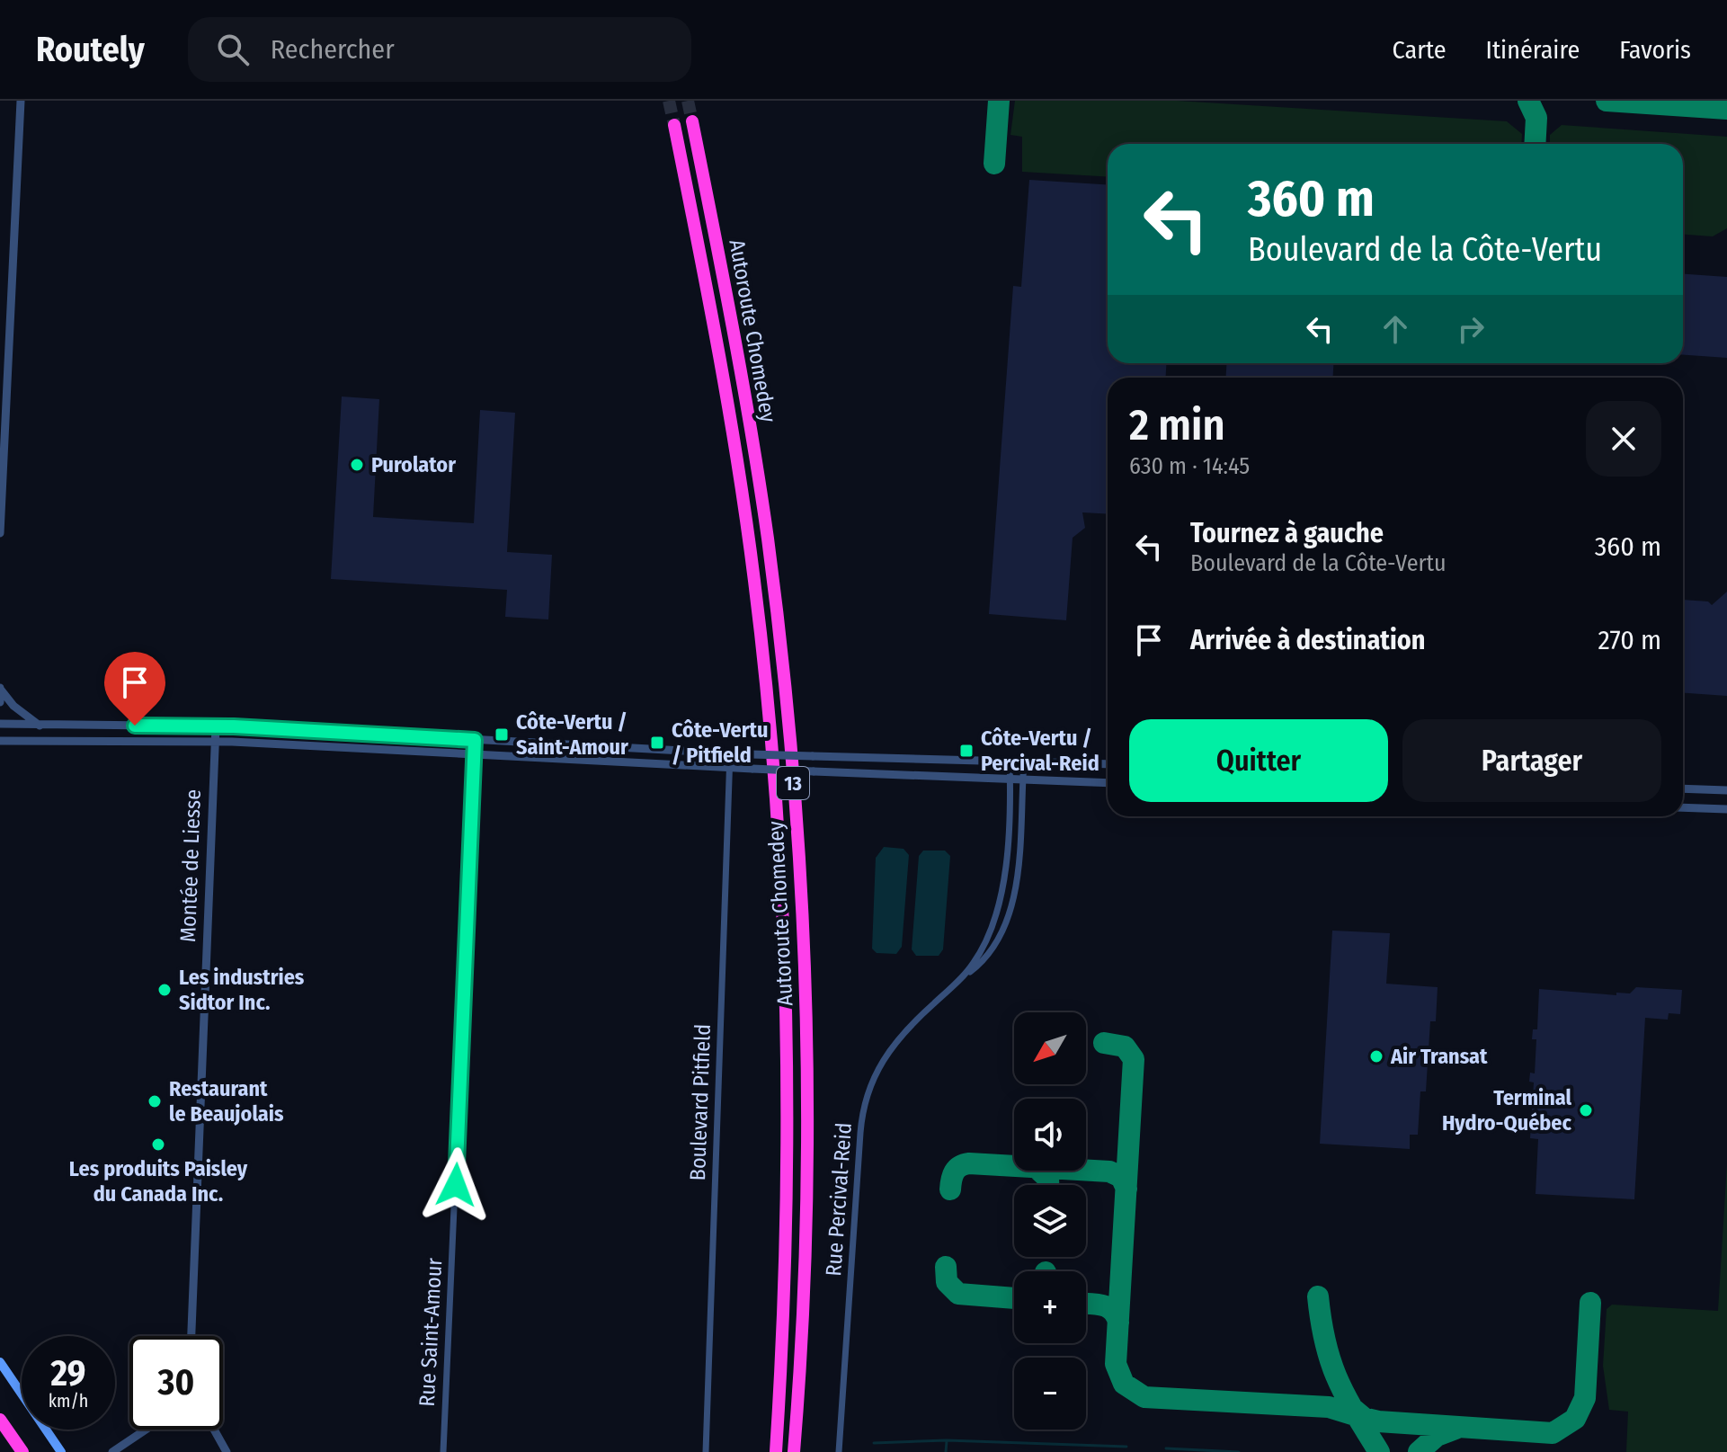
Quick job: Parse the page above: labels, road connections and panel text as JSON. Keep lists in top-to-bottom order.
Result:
{
  "streets": {
    "highway": ["Autoroute Chomedey", "13"],
    "street": [
      "Montée de Liesse",
      "Boulevard Pitfield",
      "Rue Percival-Reid",
      "Rue Saint-Amour"
    ]
  },
  "places": {
    "other": [
      "Purolator",
      "Les industries Sidtor Inc.",
      "Air Transat",
      "Restaurant le Beaujolais",
      "Terminal Hydro-Québec",
      "Les produits Paisley du Canada Inc."
    ],
    "transit": ["Côte-Vertu / Saint-Amour", "Côte-Vertu / Pitfield", "Côte-Vertu / Percival-Reid"]
  },
  "north": "bottom left",
  "page": {
    "header": "Routely",
    "search": "Rechercher",
    "nav": ["Carte", "Itinéraire", "Favoris"],
    "turn": ["360 m", "Boulevard de la Côte-Vertu"],
    "heading": ["2 min", "630 m · 14:45"],
    "list": [
      {
        "name": "Tournez à gauche",
        "note": "Boulevard de la Côte-Vertu",
        "value": "360 m"
      },
      {
        "name": "Arrivée à destination",
        "value": "270 m"
      }
    ],
    "buttons": ["Quitter", "Partager"],
    "map_buttons": ["+", "−"],
    "speed": "29 km/h",
    "limit": "30"
  }
}
